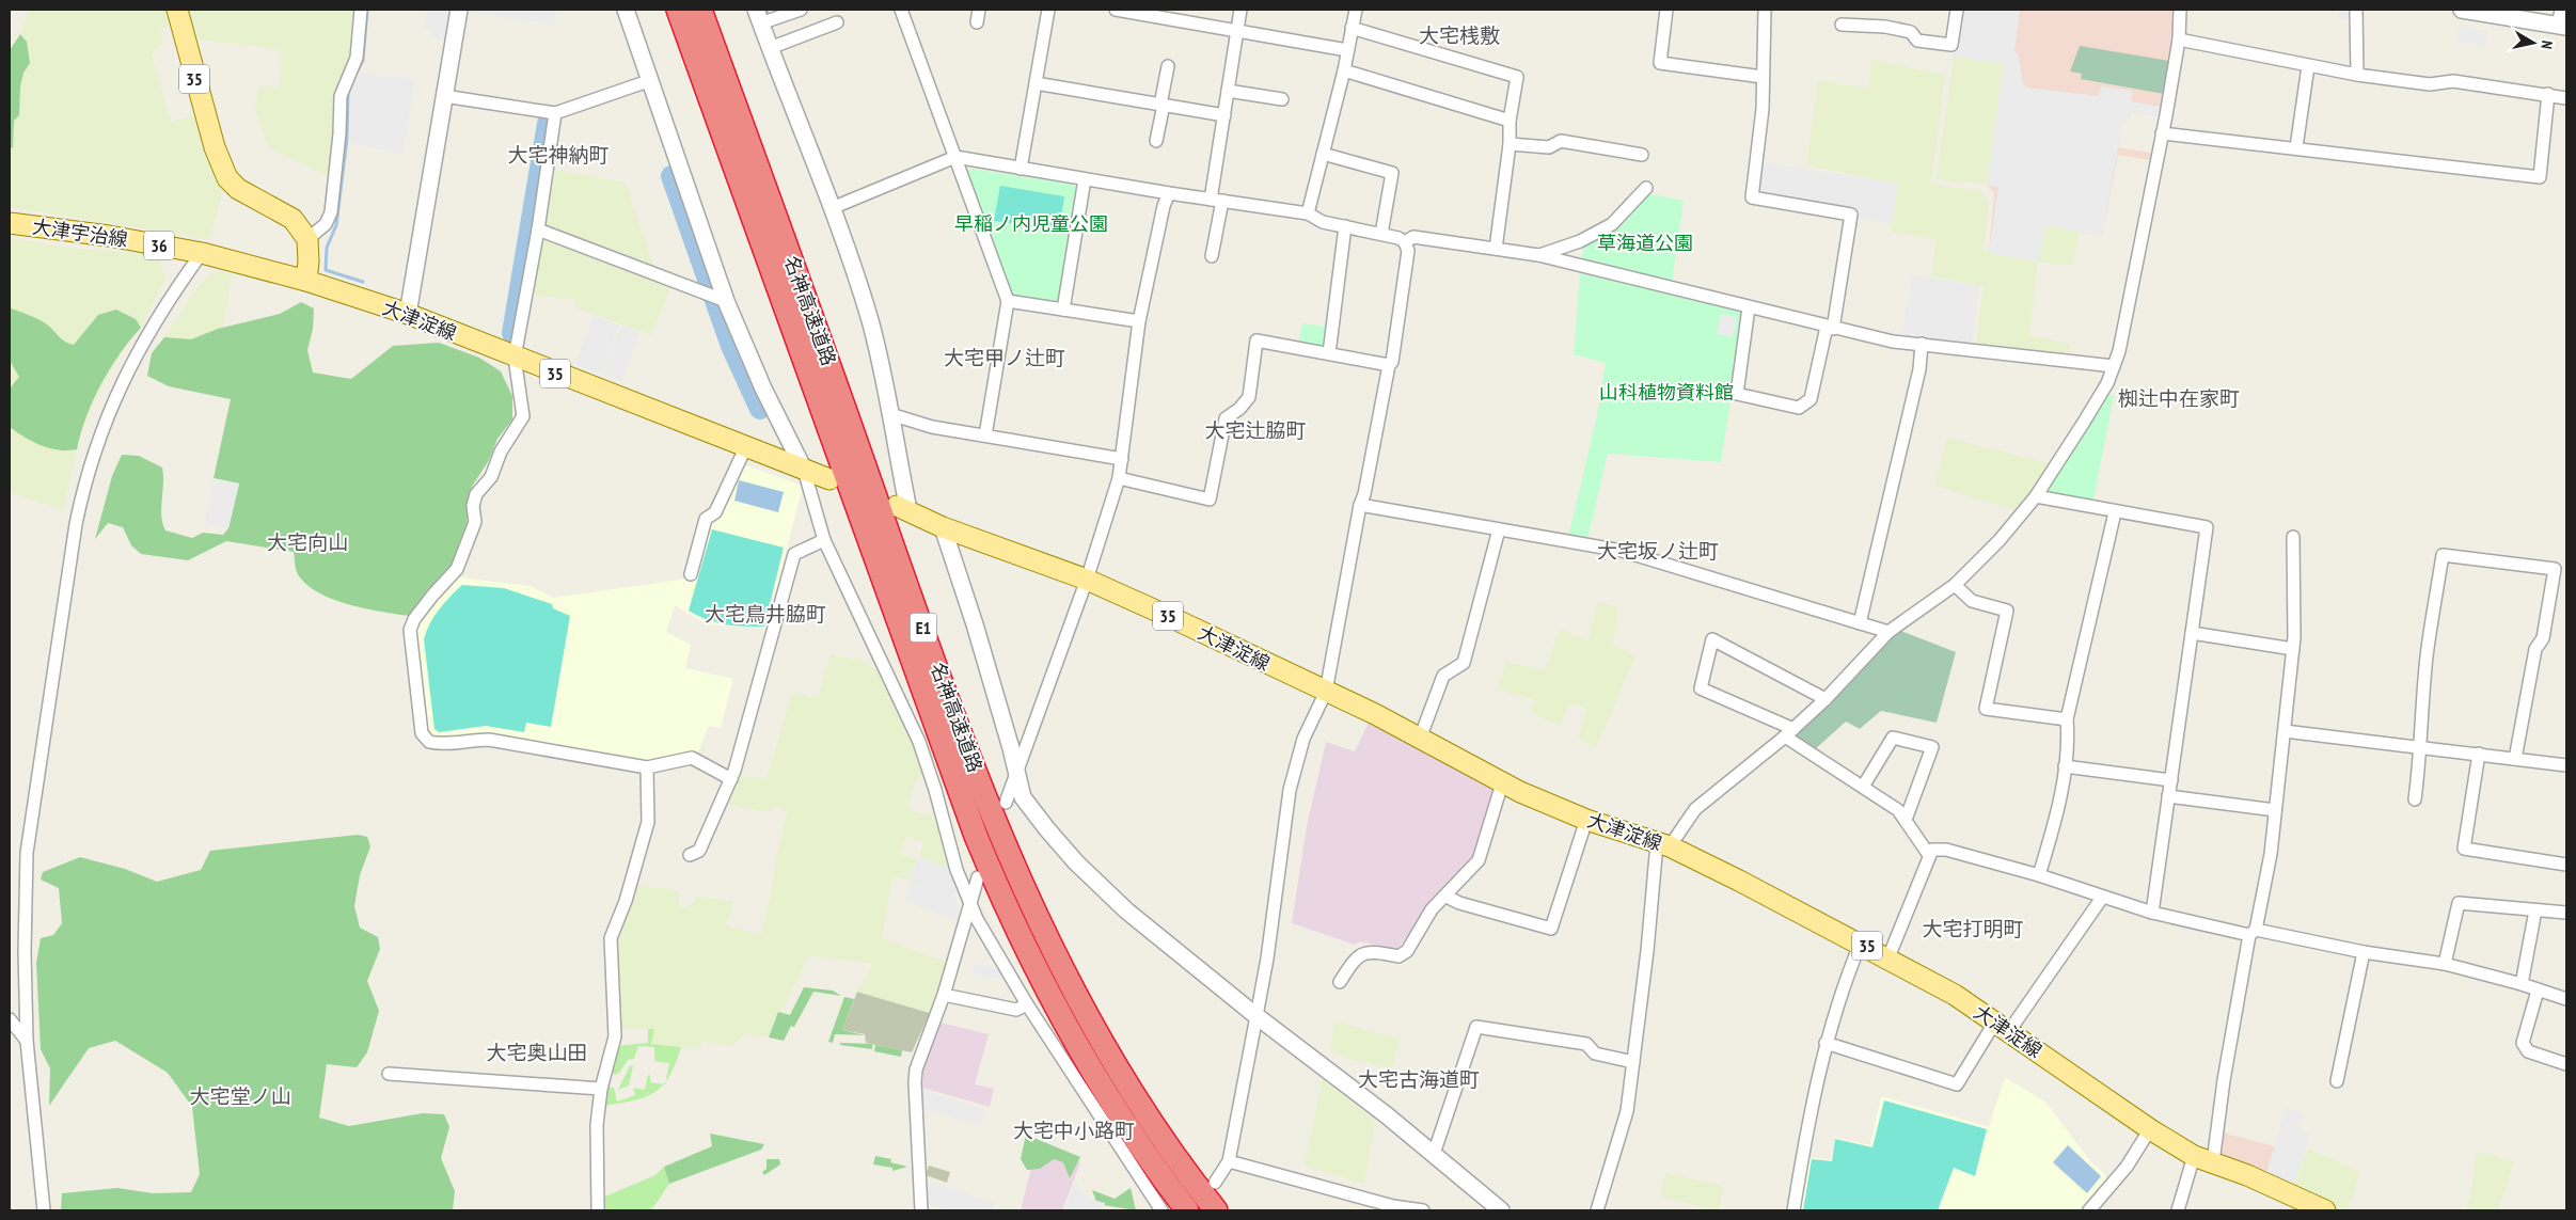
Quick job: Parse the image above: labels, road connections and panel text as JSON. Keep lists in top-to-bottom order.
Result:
{
  "streets": {
    "highway": ["名神高速道路", "E1"],
    "main road": [
      "35",
      "大津宇治線",
      "36",
      "大津淀線"
    ]
  },
  "crossings": [
    ["大津宇治線", "大津淀線"]
  ],
  "districts": [
    "大宅桟敷",
    "大宅神納町",
    "大宅甲ノ辻町",
    "椥辻中在家町",
    "大宅辻脇町",
    "大宅向山",
    "大宅坂ノ辻町",
    "大宅鳥井脇町",
    "大宅打明町",
    "大宅奥山田",
    "大宅古海道町",
    "大宅堂ノ山",
    "大宅中小路町"
  ],
  "parks": ["早稲ノ内児童公園", "草海道公園", "山科植物資料館"],
  "north": "right"
}
